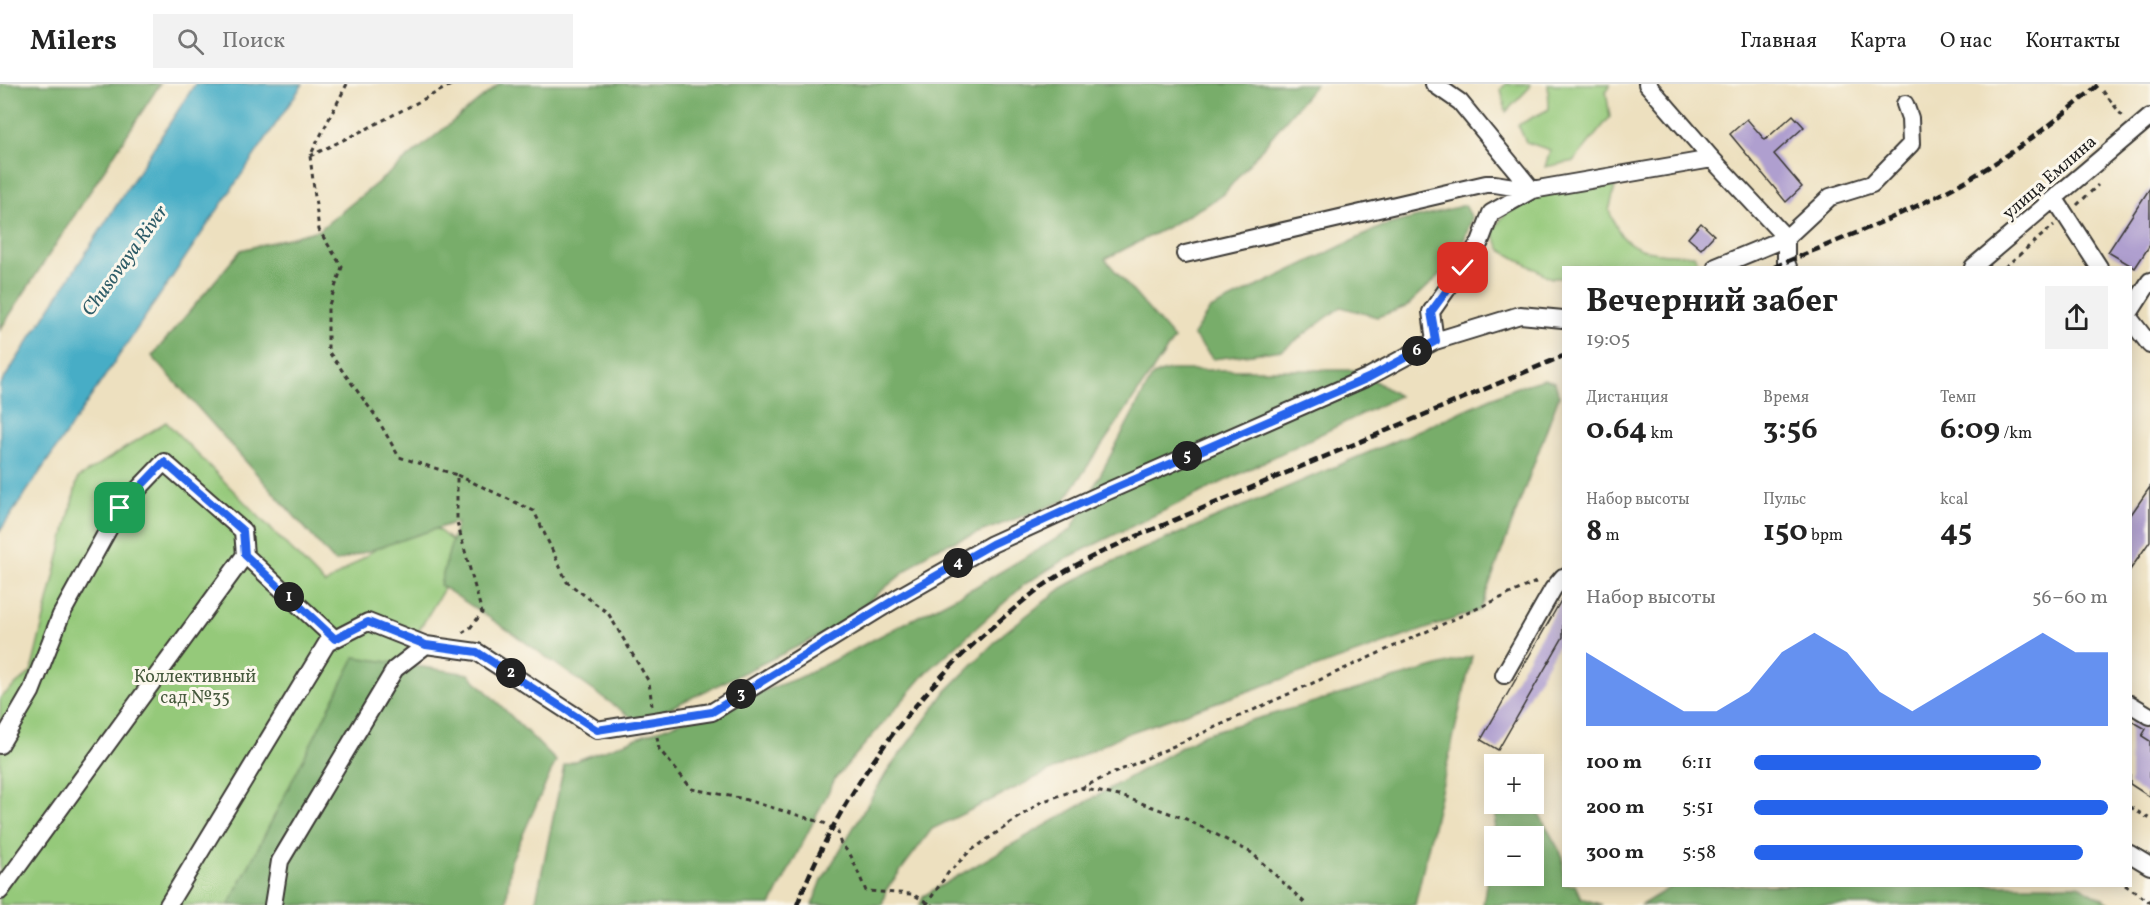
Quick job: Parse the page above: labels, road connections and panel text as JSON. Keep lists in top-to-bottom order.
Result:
{
  "streets": {
    "street": ["улица Емлина"]
  },
  "water": ["Chusovaya River"],
  "parks": ["Коллективный сад №35"],
  "page": {
    "header": "Milers",
    "search": "Поиск",
    "nav": [
      "Главная",
      "Карта",
      "О нас",
      "Контакты"
    ],
    "heading": ["Вечерний забег", "19:05"],
    "pins": [
      "6",
      "5",
      "4",
      "1",
      "2",
      "3"
    ],
    "stats": [
      ["Дистанция", "0.64 km"],
      ["Время", "3:56"],
      ["Темп", "6:09 /km"],
      ["Набор высоты", "8 m"],
      ["Пульс", "150 bpm"],
      ["kcal", "45"]
    ],
    "chart": ["Набор высоты", "56–60 m"],
    "list": [
      {
        "name": "100 m",
        "note": "6:11"
      },
      {
        "name": "200 m",
        "note": "5:51"
      },
      {
        "name": "300 m",
        "note": "5:58"
      }
    ],
    "map_buttons": ["+", "−"]
  }
}
